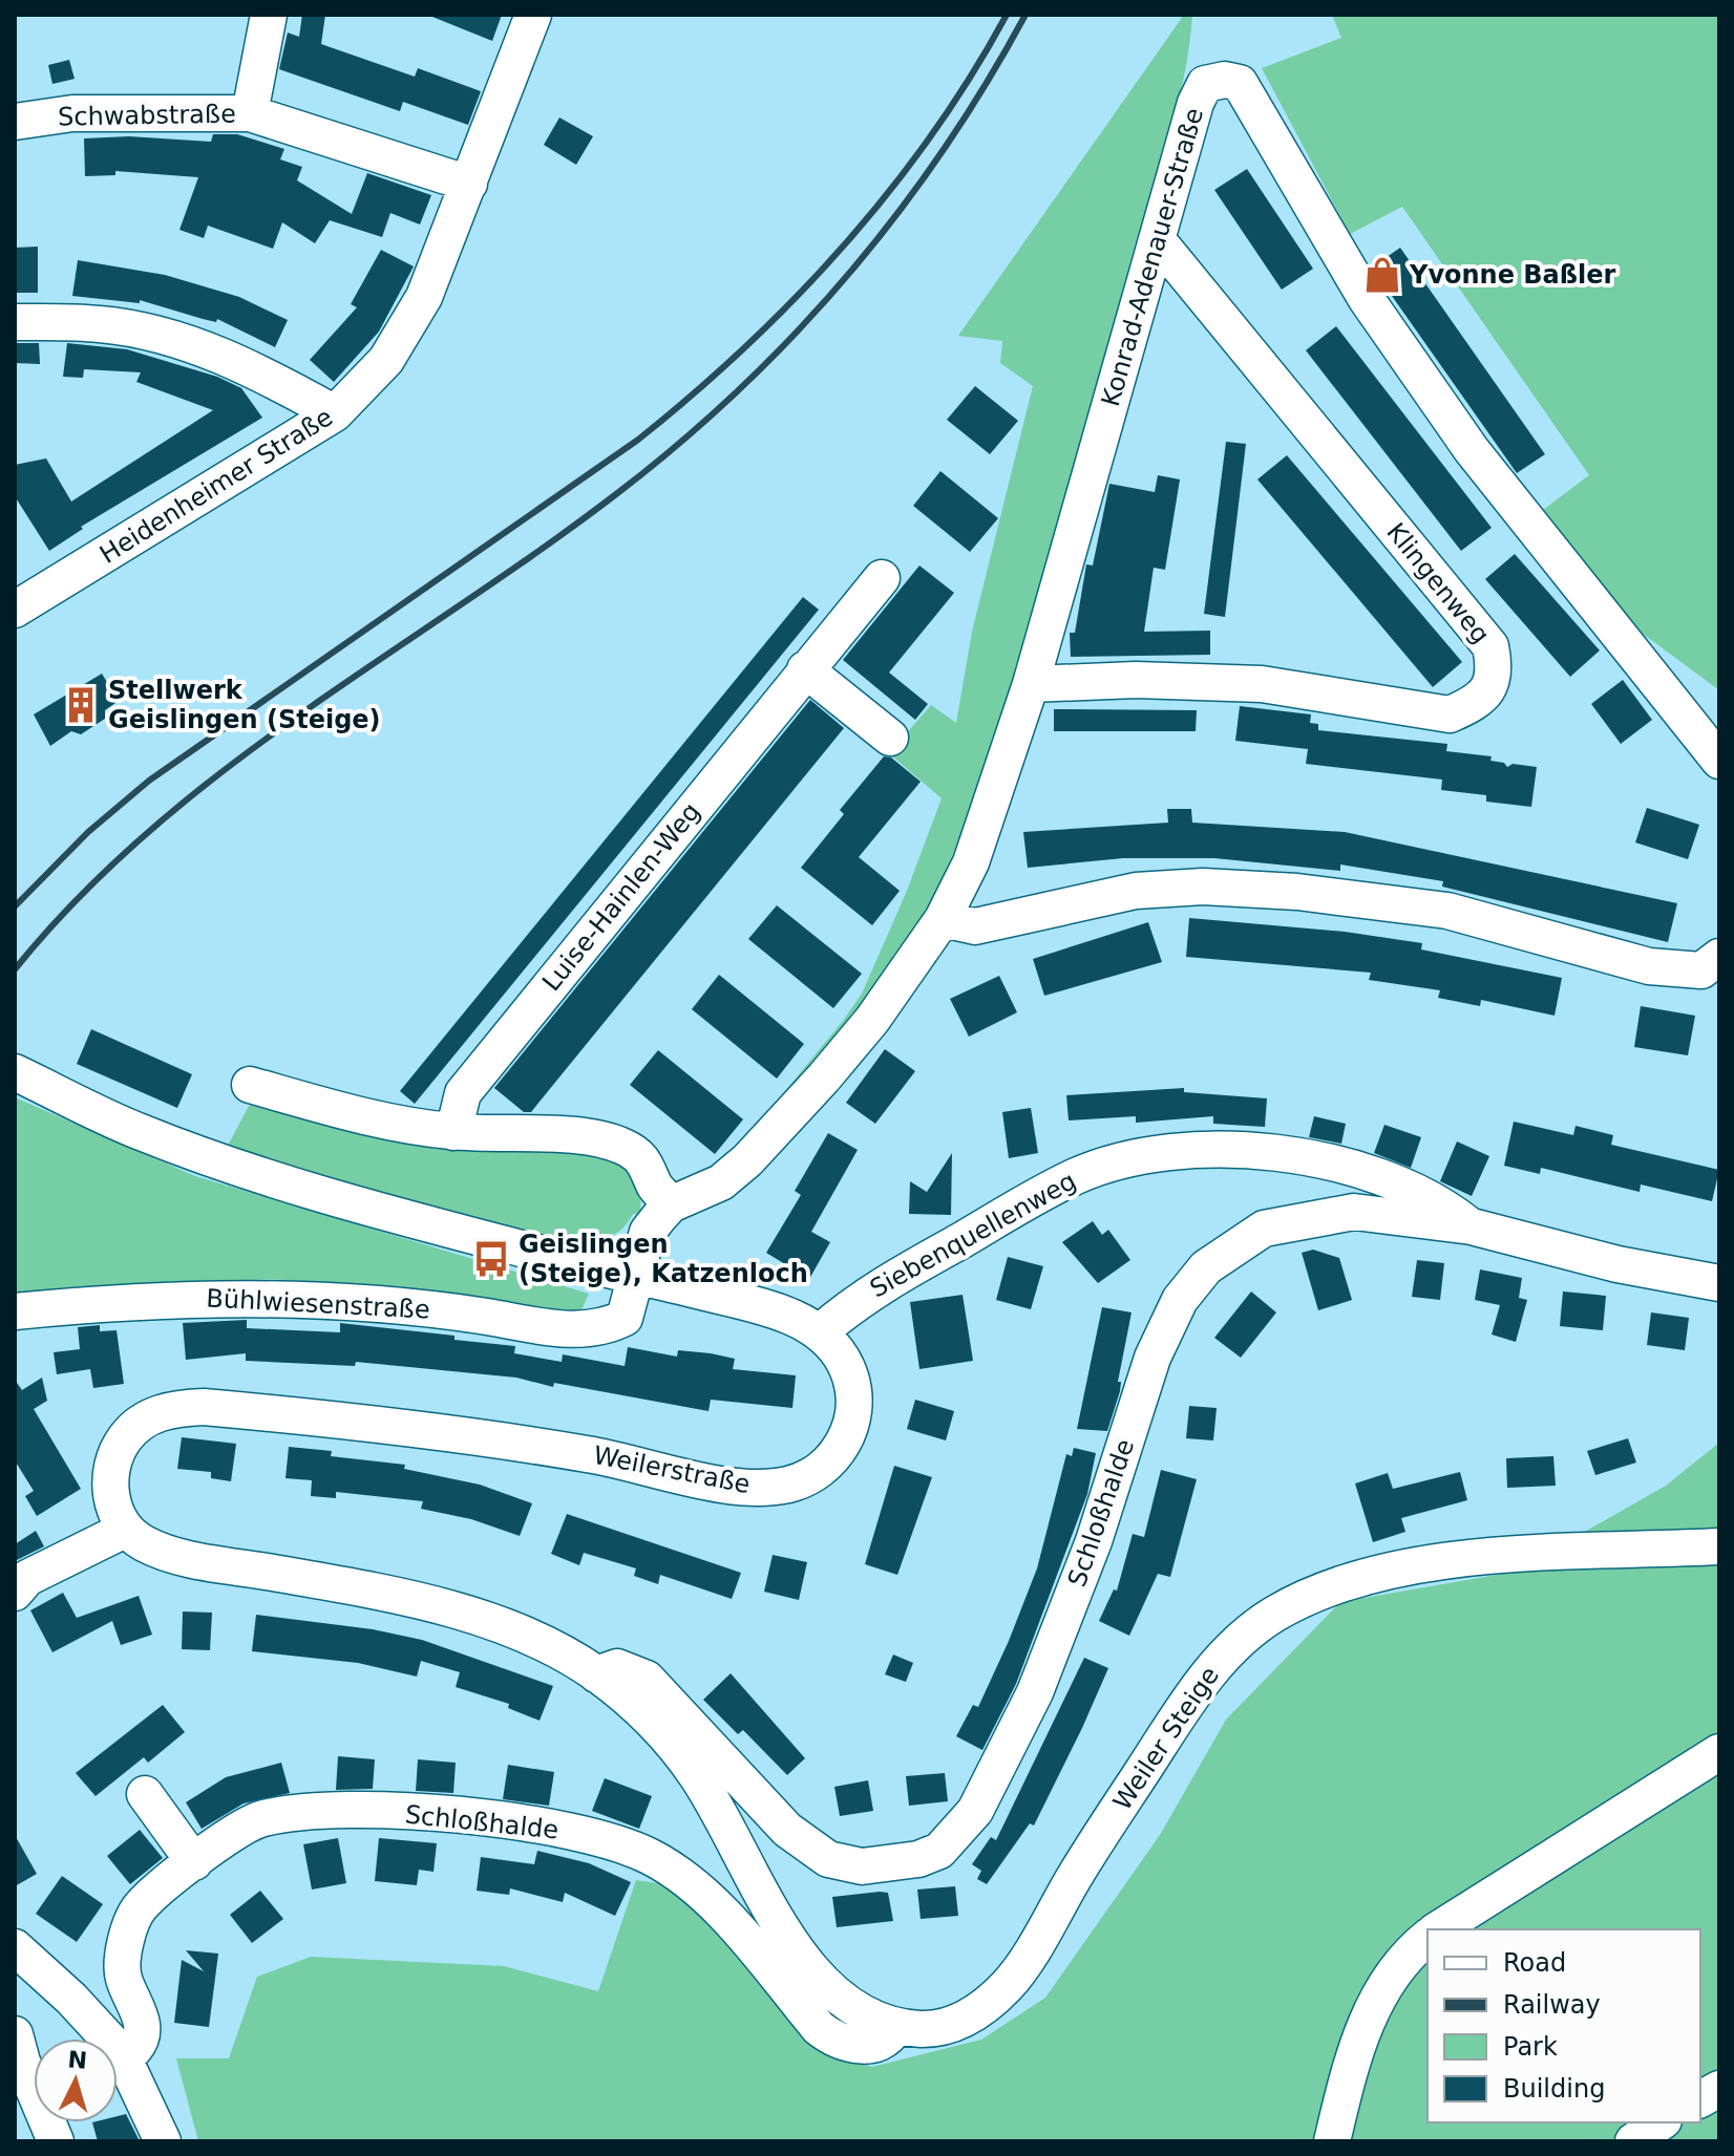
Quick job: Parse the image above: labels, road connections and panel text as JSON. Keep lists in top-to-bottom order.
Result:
{
  "streets": {
    "street": [
      "Schwabstraße",
      "Konrad-Adenauer-Straße",
      "Heidenheimer Straße",
      "Klingenweg",
      "Luise-Hainlen-Weg",
      "Siebenquellenweg",
      "Bühlwiesenstraße",
      "Weilerstraße",
      "Schloßhalde",
      "Weiler Steige"
    ]
  },
  "crossings": [
    ["Schwabstraße", "Heidenheimer Straße"],
    ["Konrad-Adenauer-Straße", "Klingenweg"],
    ["Siebenquellenweg", "Weilerstraße"],
    ["Siebenquellenweg", "Schloßhalde"],
    ["Bühlwiesenstraße", "Weilerstraße"],
    ["Schloßhalde", "Weiler Steige"]
  ],
  "places": {
    "shop": ["Yvonne Baßler"],
    "building": ["Stellwerk Geislingen (Steige)"],
    "bus stop": ["Geislingen (Steige), Katzenloch"]
  },
  "legend": [
    "Road",
    "Railway",
    "Park",
    "Building"
  ],
  "north": "top"
}
